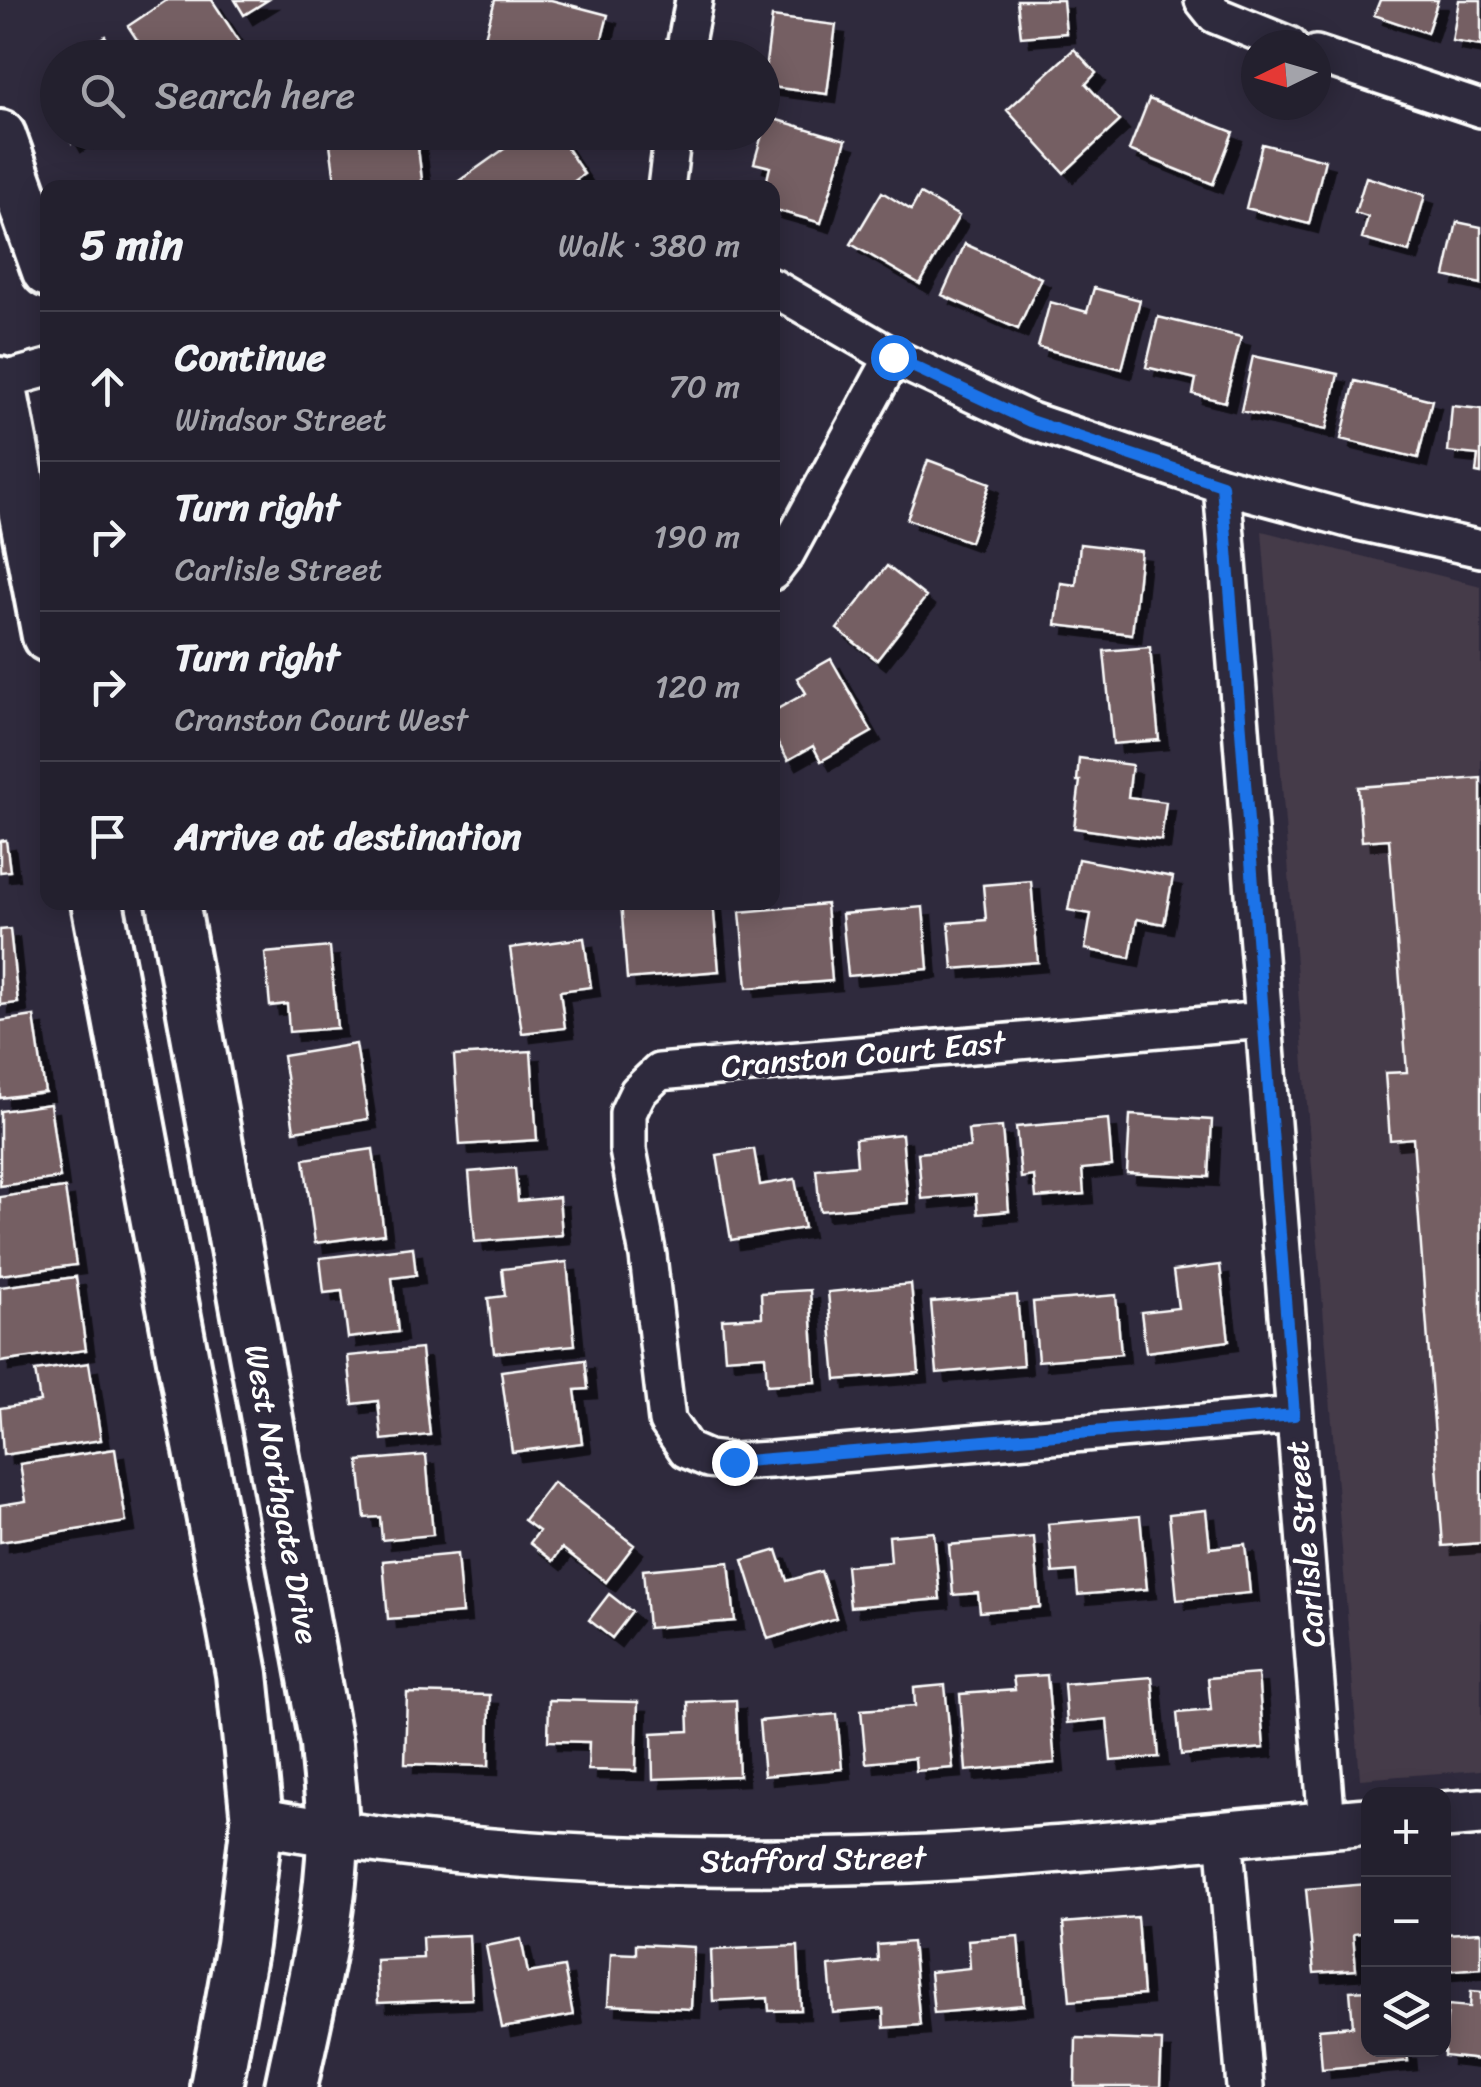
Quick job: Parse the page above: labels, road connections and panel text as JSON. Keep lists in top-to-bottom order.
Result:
{
  "streets": {
    "main road": ["West Northgate Drive"],
    "street": ["Cranston Court East", "Carlisle Street", "Stafford Street"]
  },
  "crossings": [
    ["Cranston Court East", "Carlisle Street"],
    ["West Northgate Drive", "Stafford Street"],
    ["Carlisle Street", "Stafford Street"]
  ],
  "north": "left",
  "page": {
    "search": "Search here",
    "heading": ["5 min", "Walk · 380 m"],
    "list": [
      ["Continue", "Windsor Street", "70 m"],
      ["Turn right", "Carlisle Street", "190 m"],
      ["Turn right", "Cranston Court West", "120 m"],
      "Arrive at destination"
    ],
    "map_buttons": ["+", "−"]
  }
}
